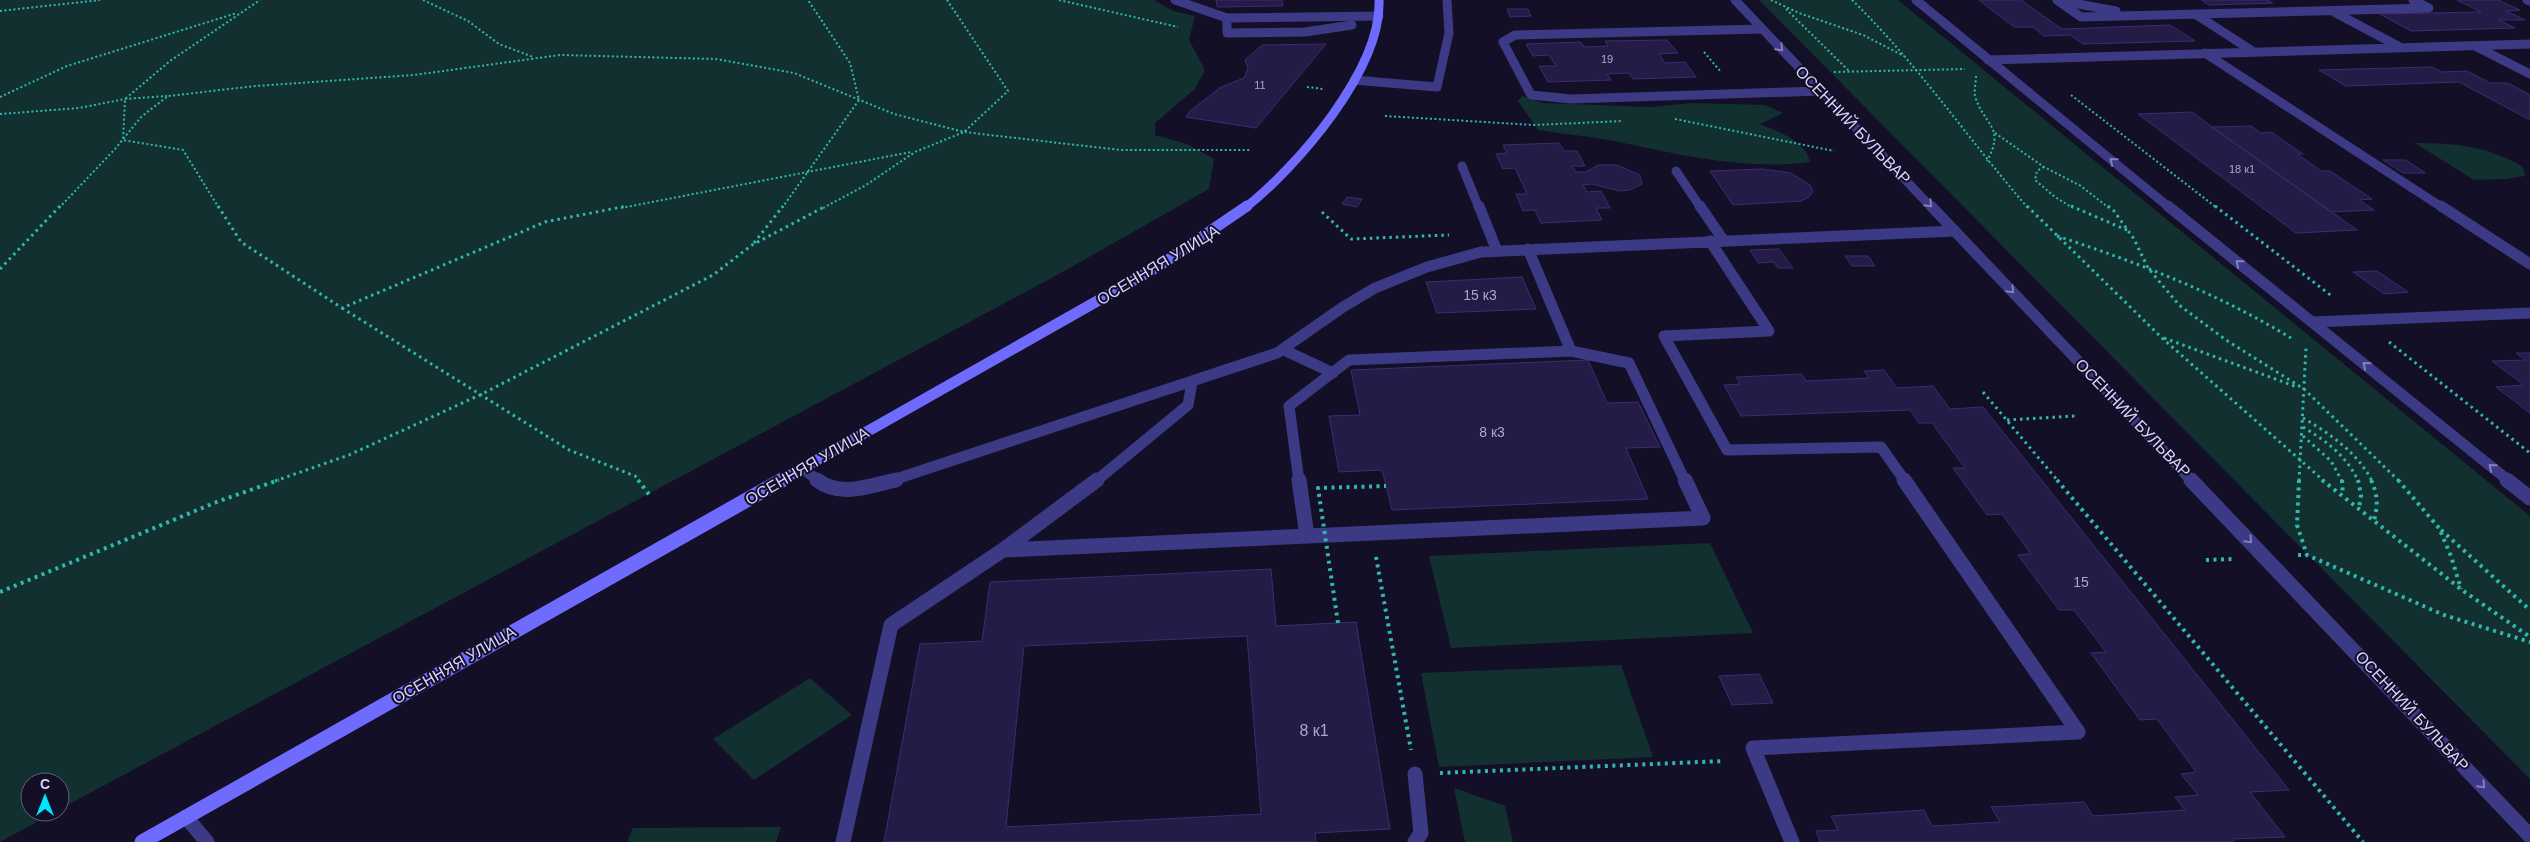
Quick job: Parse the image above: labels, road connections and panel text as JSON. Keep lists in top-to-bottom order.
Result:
{
  "streets": {
    "main road": ["ОСЕННЯЯ УЛИЦА"],
    "street": ["ОСЕННИЙ БУЛЬВАР"]
  },
  "one_way": ["ОСЕННИЙ БУЛЬВАР"],
  "house_numbers": [
    "19",
    "11",
    "18 к1",
    "15 к3",
    "8 к3",
    "15",
    "8 к1"
  ],
  "north": "top"
}
